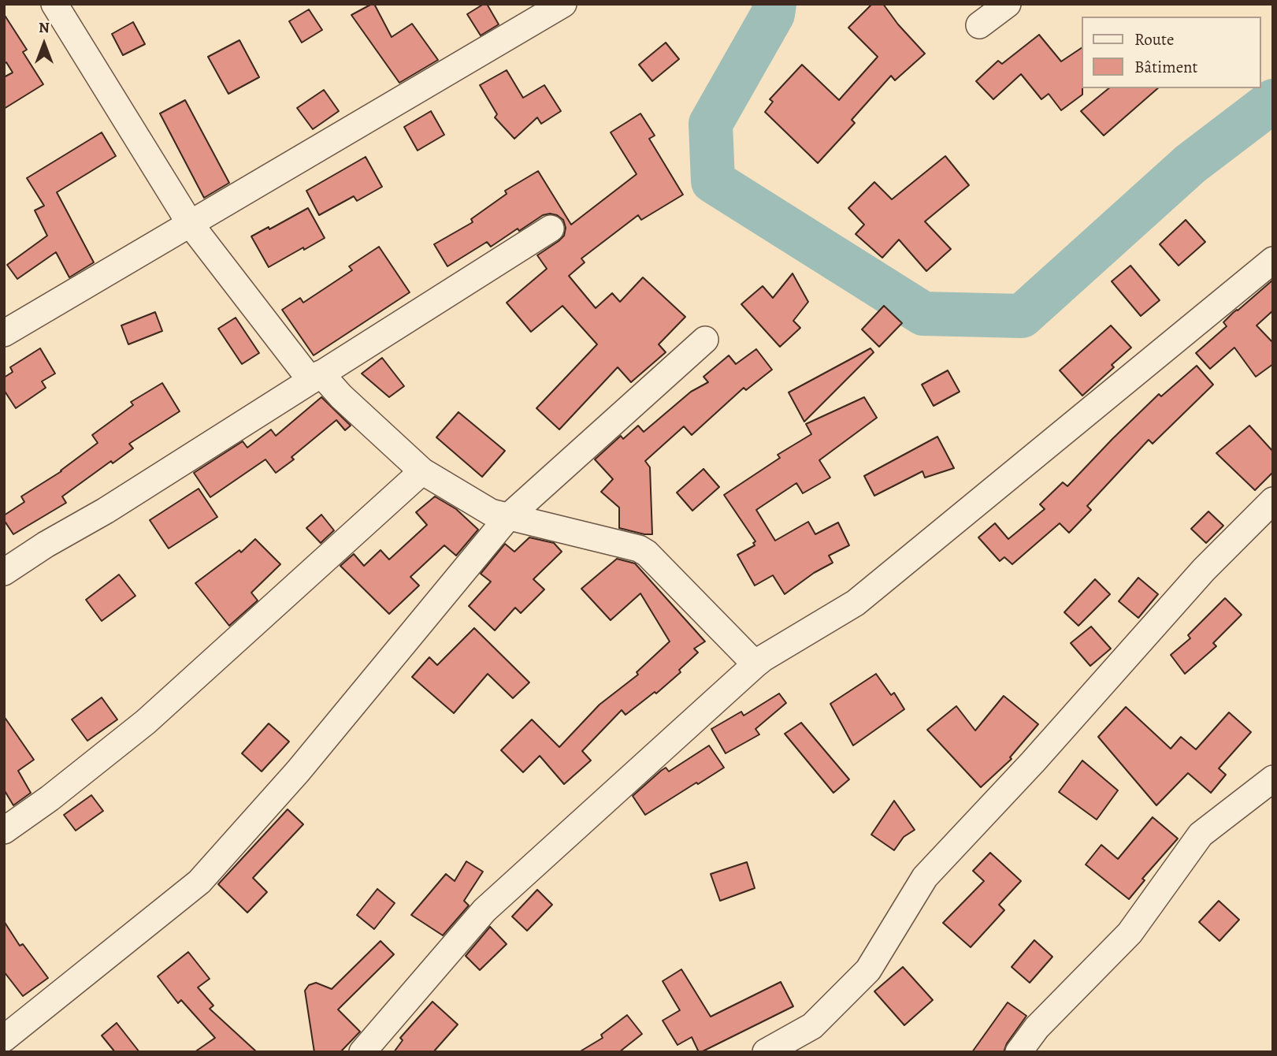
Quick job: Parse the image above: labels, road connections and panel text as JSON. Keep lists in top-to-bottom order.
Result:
{
  "legend": ["Route", "Bâtiment"],
  "north": "top"
}
